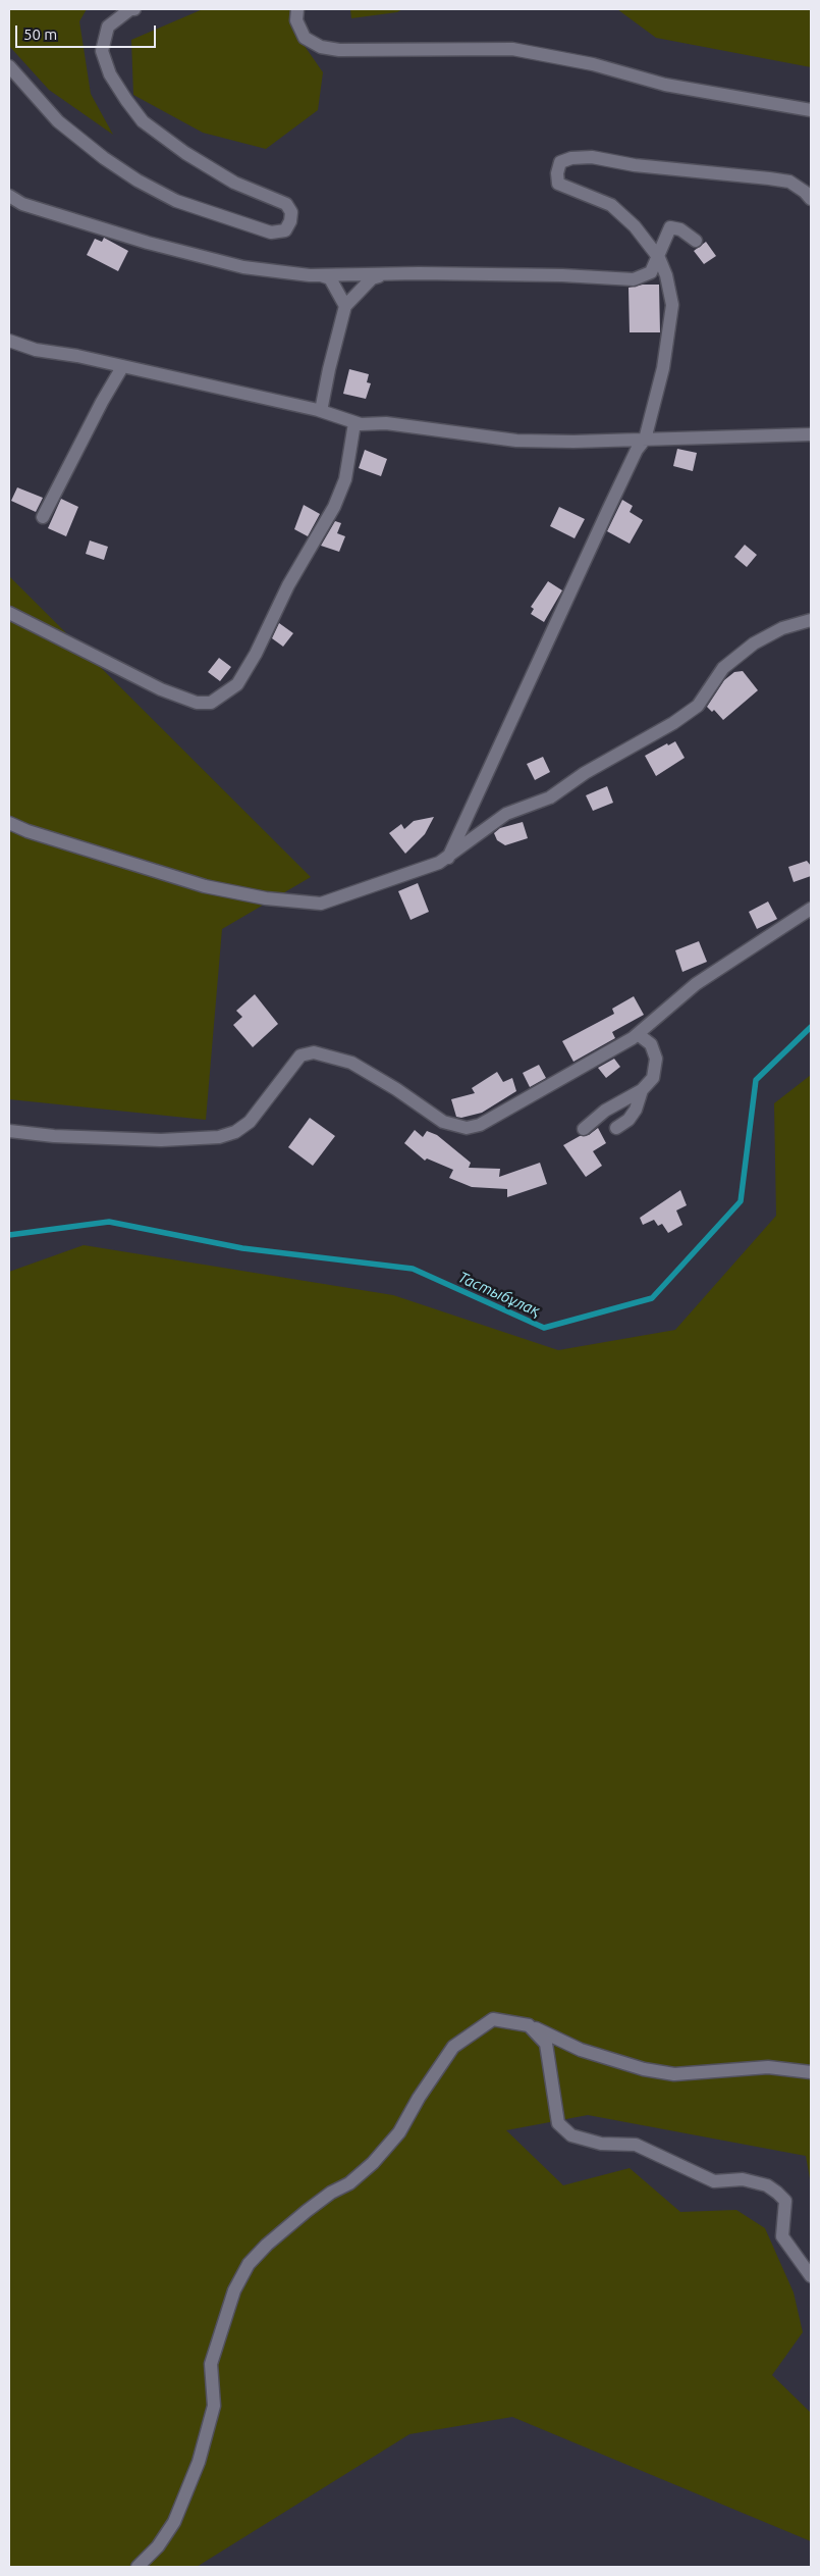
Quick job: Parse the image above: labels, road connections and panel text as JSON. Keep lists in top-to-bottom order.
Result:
{
  "water": ["Тастыбұлақ"],
  "scale_bar": "50 m"
}
